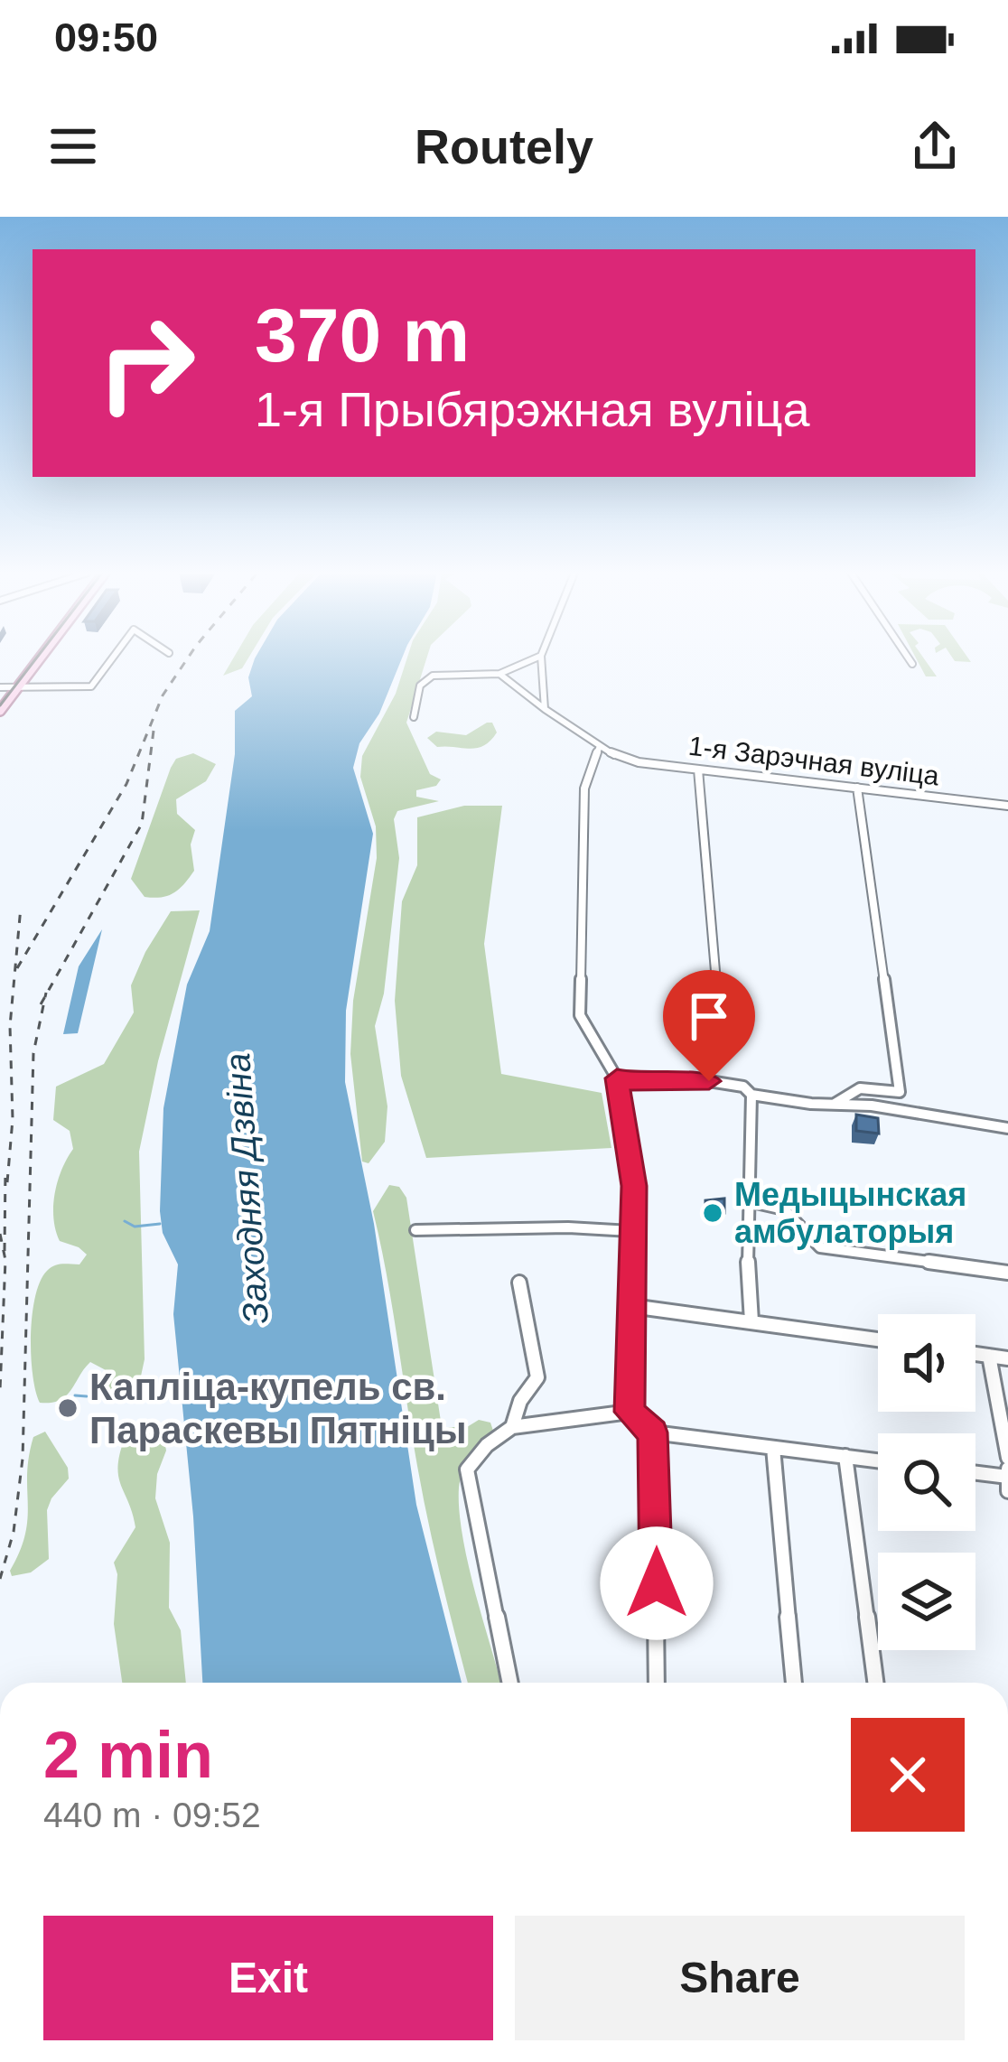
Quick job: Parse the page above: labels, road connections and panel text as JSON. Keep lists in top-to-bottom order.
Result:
{
  "streets": {
    "street": ["1-я Зарэчная вуліца"]
  },
  "water": ["Заходняя Дзвіна"],
  "places": ["Медыцынская амбулаторыя", "Капліца-купель св. Параскевы Пятніцы"],
  "page": {
    "status": "09:50",
    "header": "Routely",
    "turn": ["370 m", "1-я Прыбярэжная вуліца"],
    "heading": ["2 min", "440 m · 09:52"],
    "buttons": ["Exit", "Share"]
  }
}
